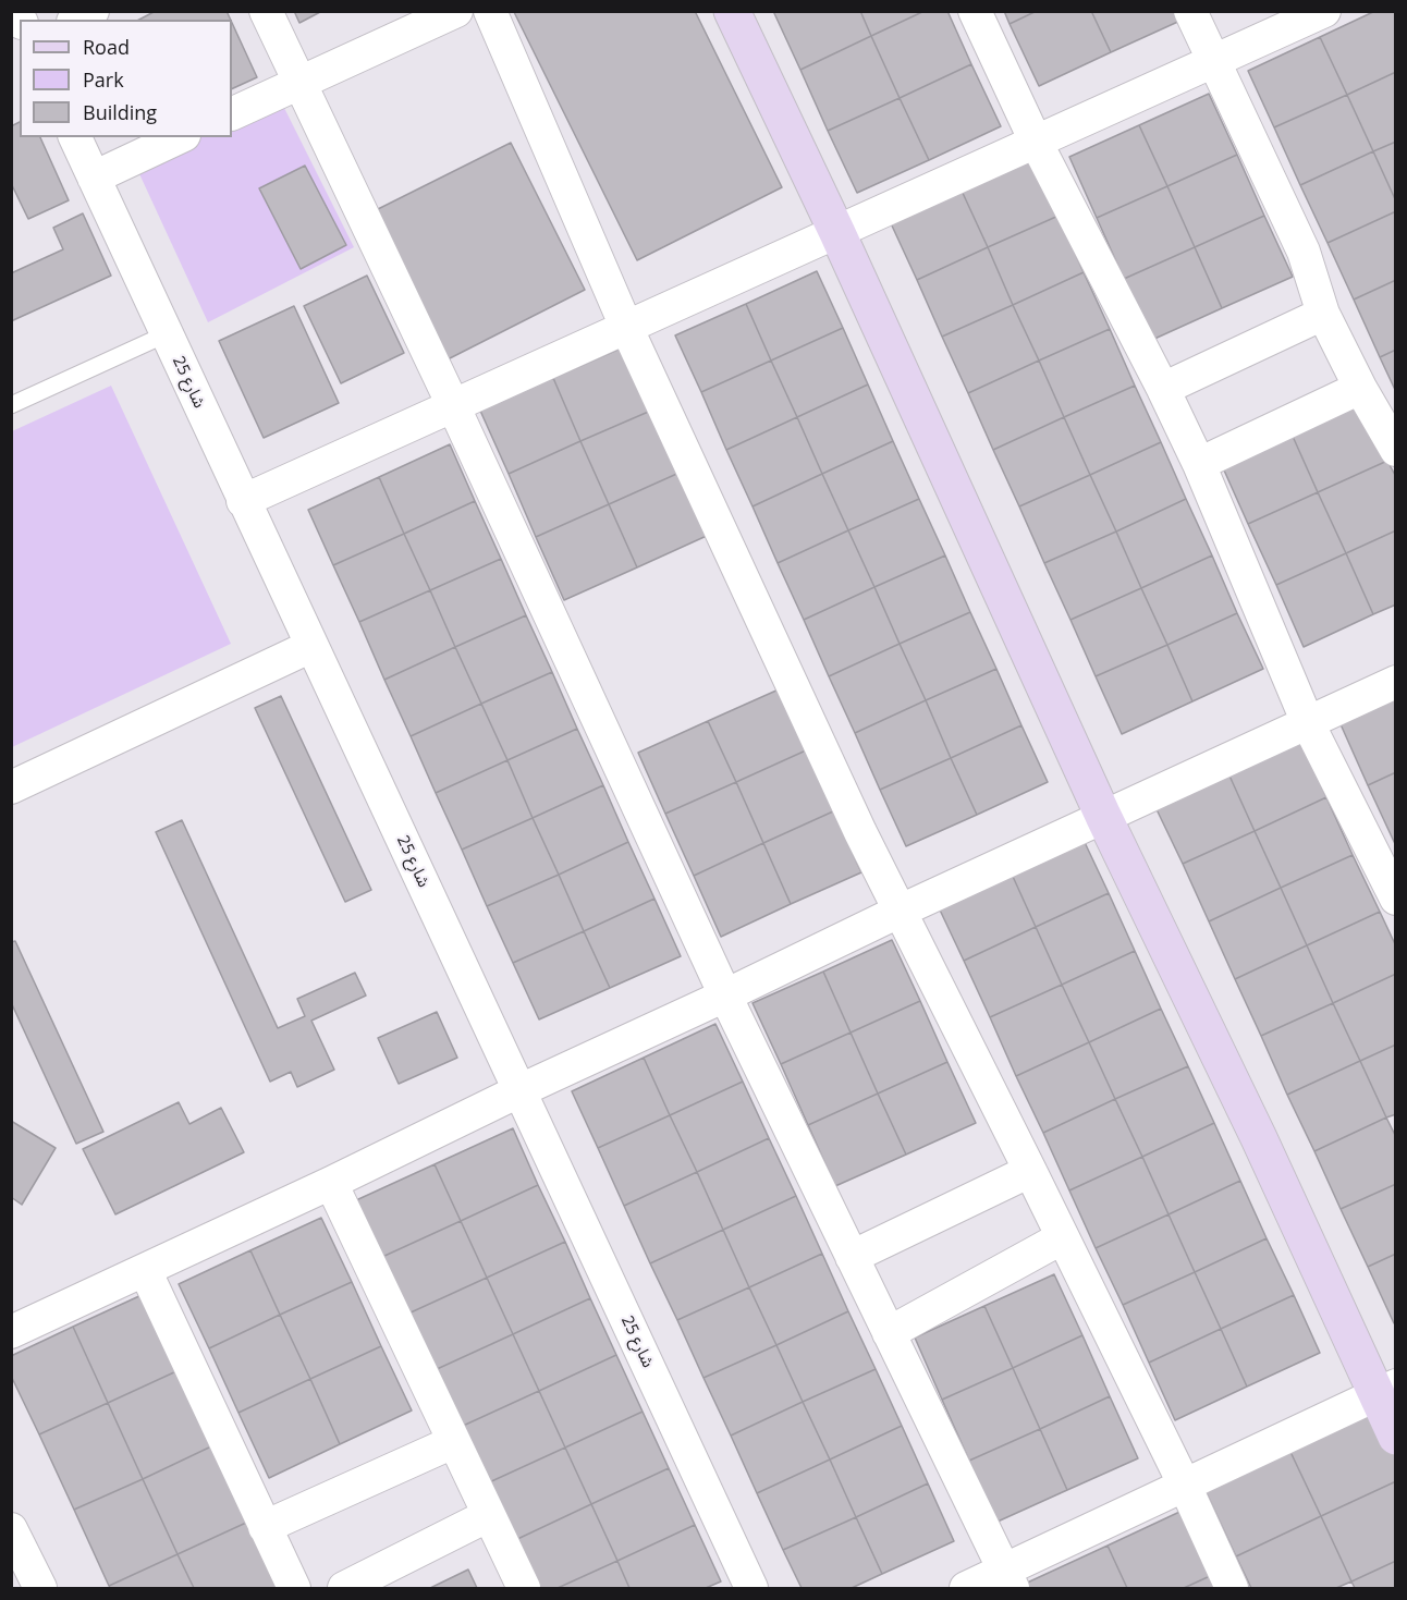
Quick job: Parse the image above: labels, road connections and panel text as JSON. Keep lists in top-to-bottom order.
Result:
{
  "streets": {
    "street": ["شارع 25"]
  },
  "legend": ["Road", "Park", "Building"]
}
